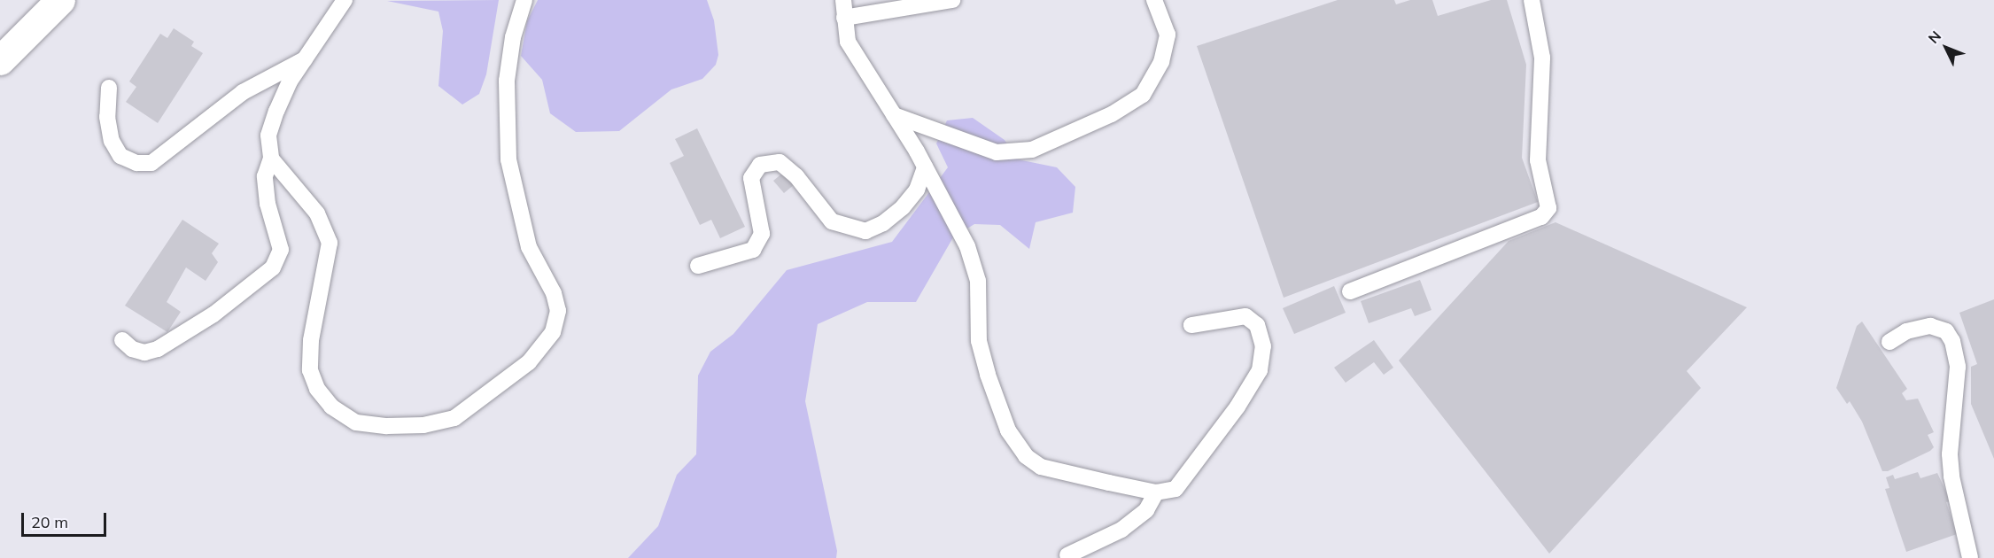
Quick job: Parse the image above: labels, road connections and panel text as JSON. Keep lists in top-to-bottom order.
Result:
{
  "scale_bar": "20 m",
  "north": "top left"
}
